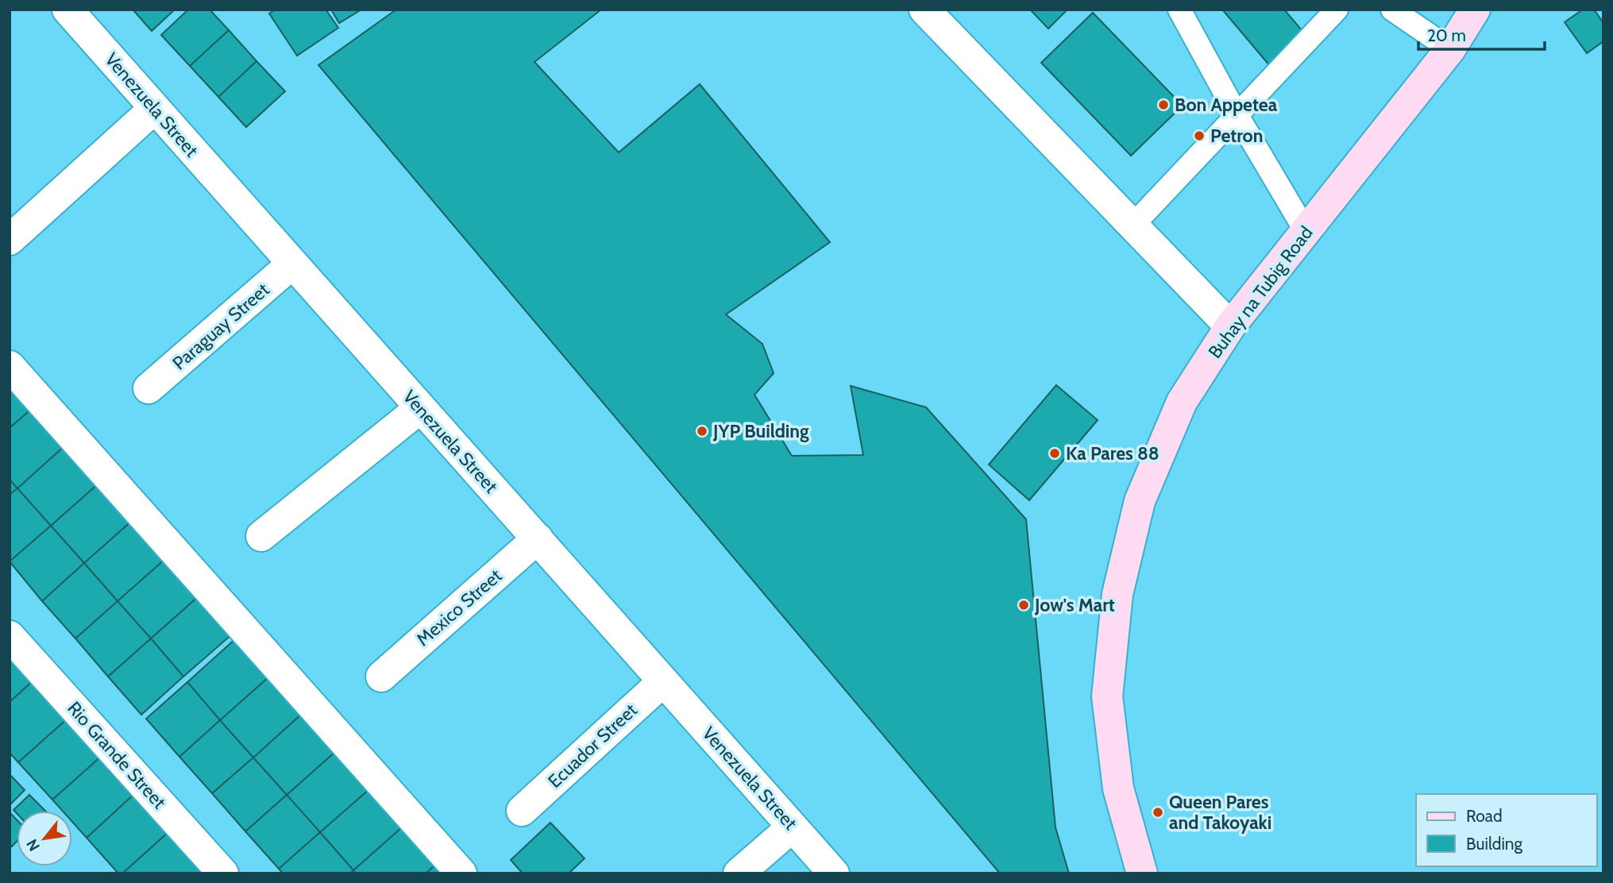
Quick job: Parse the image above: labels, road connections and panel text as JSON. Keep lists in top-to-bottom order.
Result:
{
  "streets": {
    "main road": ["Buhay na Tubig Road"],
    "street": [
      "Venezuela Street",
      "Paraguay Street",
      "Mexico Street",
      "Ecuador Street",
      "Rio Grande Street"
    ]
  },
  "crossings": [
    ["Venezuela Street", "Paraguay Street"],
    ["Venezuela Street", "Mexico Street"],
    ["Venezuela Street", "Ecuador Street"]
  ],
  "places": [
    "Bon Appetea",
    "Petron",
    "JYP Building",
    "Ka Pares 88",
    "Jow's Mart",
    "Queen Pares and Takoyaki"
  ],
  "legend": ["Road", "Building"],
  "scale_bar": "20 m",
  "north": "bottom left"
}
